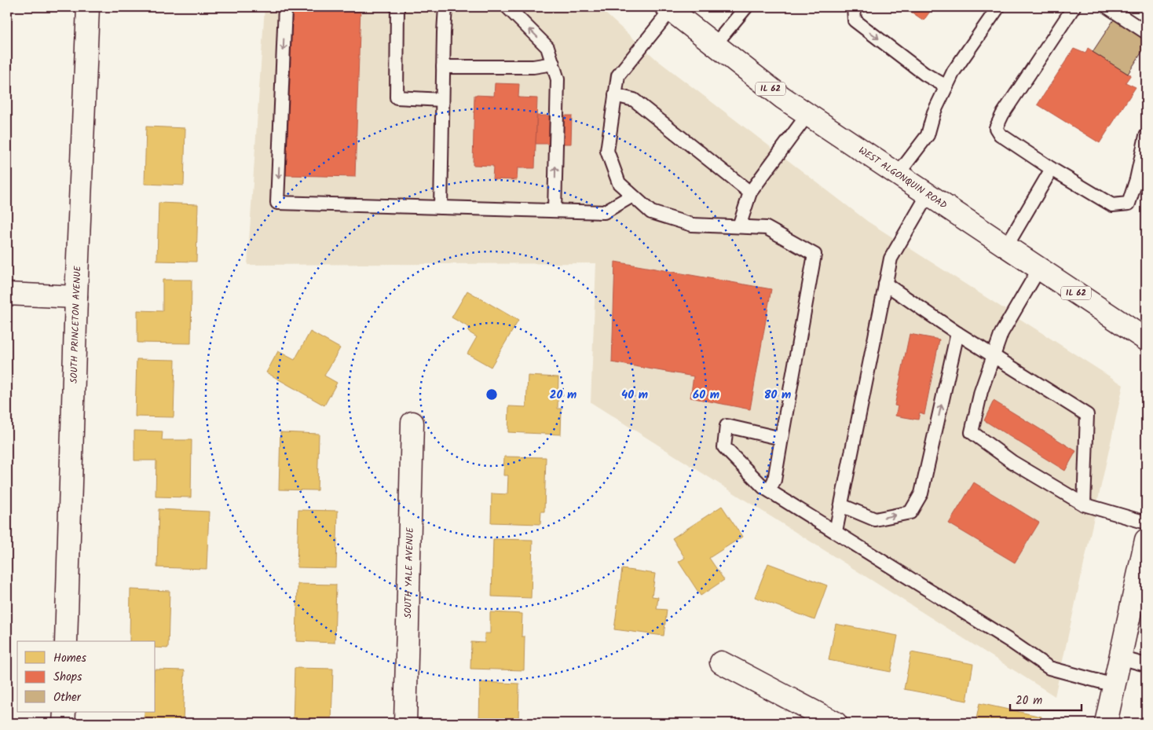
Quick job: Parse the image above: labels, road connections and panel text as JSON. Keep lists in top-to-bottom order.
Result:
{
  "streets": {
    "street": [
      "IL 62",
      "WEST ALGONQUIN ROAD",
      "SOUTH PRINCETON AVENUE",
      "SOUTH YALE AVENUE"
    ]
  },
  "legend": ["Homes", "Shops", "Other"],
  "scale_bar": "20 m",
  "rings": [
    "20 m",
    "40 m",
    "60 m",
    "80 m"
  ]
}
